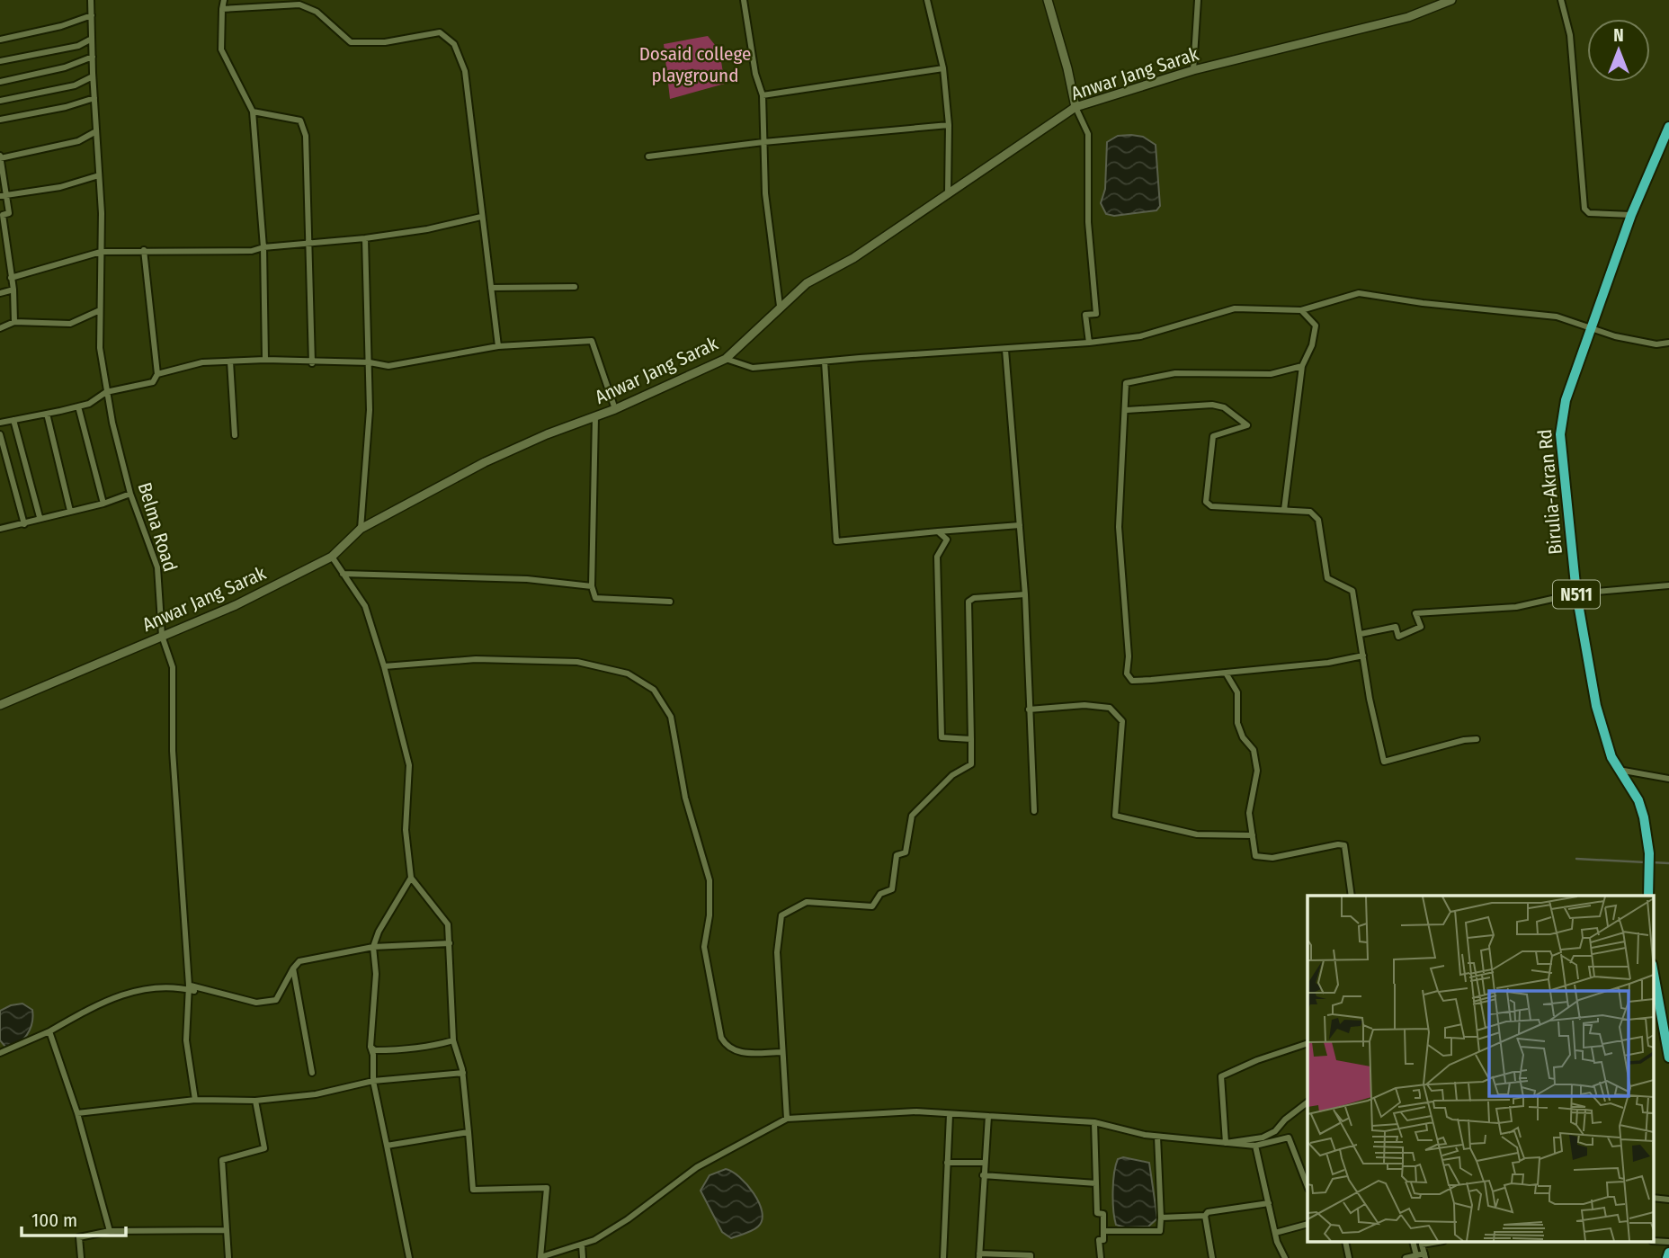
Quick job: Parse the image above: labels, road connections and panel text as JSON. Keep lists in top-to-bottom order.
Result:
{
  "streets": {
    "highway": ["Birulia-Akran Rd", "N511"],
    "main road": ["Anwar Jang Sarak"],
    "street": ["Belma Road"]
  },
  "crossings": [
    ["Anwar Jang Sarak", "Belma Road"]
  ],
  "parks": ["Dosaid college playground"],
  "scale_bar": "100 m",
  "north": "top"
}
